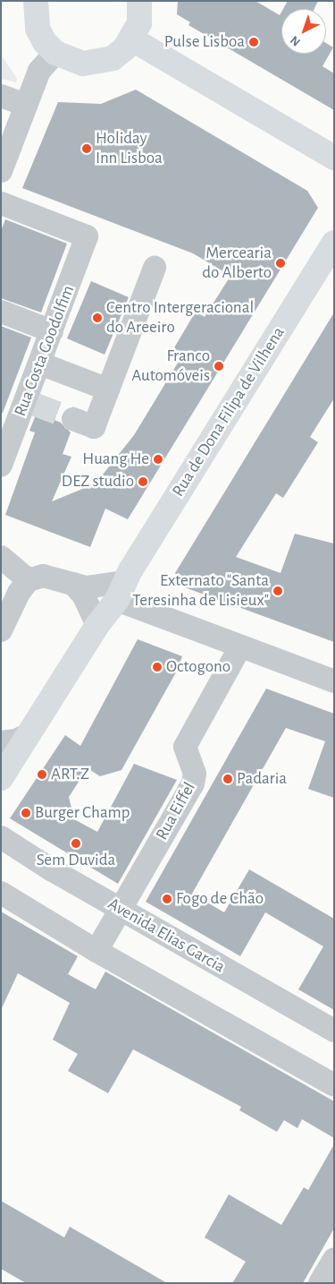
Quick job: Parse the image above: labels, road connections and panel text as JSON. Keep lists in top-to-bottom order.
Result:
{
  "streets": {
    "street": [
      "Rua Costa Goodolfim",
      "Rua de Dona Filipa de Vilhena",
      "Rua Eiffel",
      "Avenida Elias Garcia"
    ]
  },
  "crossings": [
    ["Rua Eiffel", "Avenida Elias Garcia"]
  ],
  "places": [
    "Pulse Lisboa",
    "Holiday Inn Lisboa",
    "Mercearia do Alberto",
    "Centro Intergeracional do Areeiro",
    "Franco Automóveis",
    "Huang He",
    "DEZ studio",
    "Externato \"Santa Teresinha de Lisieux\"",
    "Octogono",
    "ART.Z",
    "Padaria",
    "Burger Champ",
    "Sem Duvida",
    "Fogo de Chão"
  ],
  "north": "bottom left"
}
